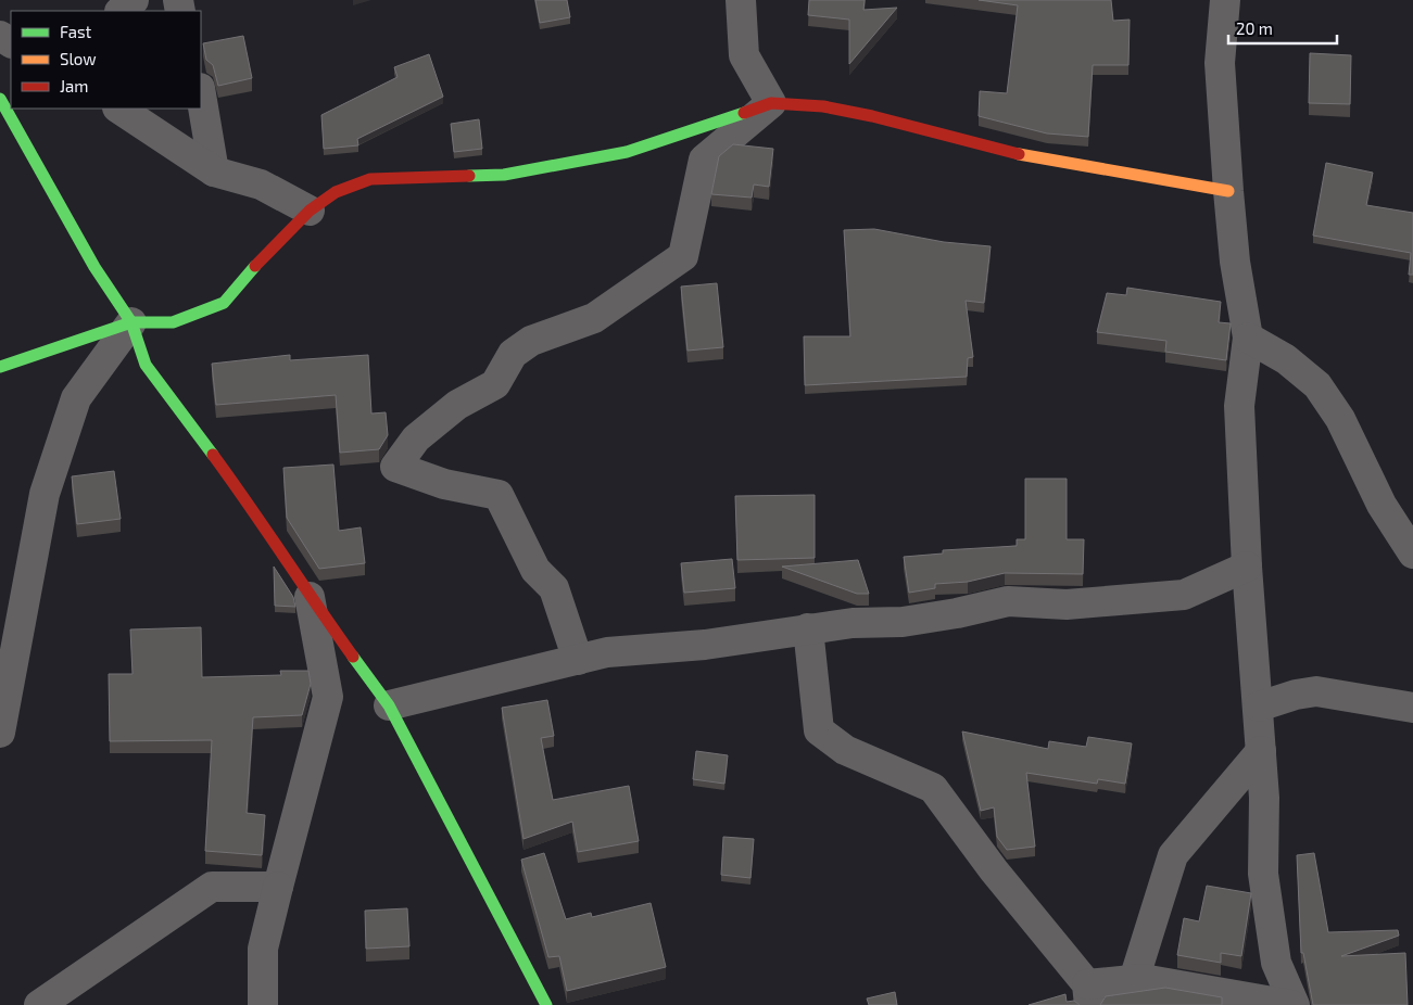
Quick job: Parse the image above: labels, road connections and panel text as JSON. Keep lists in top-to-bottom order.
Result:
{
  "legend": ["Fast", "Slow", "Jam"],
  "scale_bar": "20 m"
}
